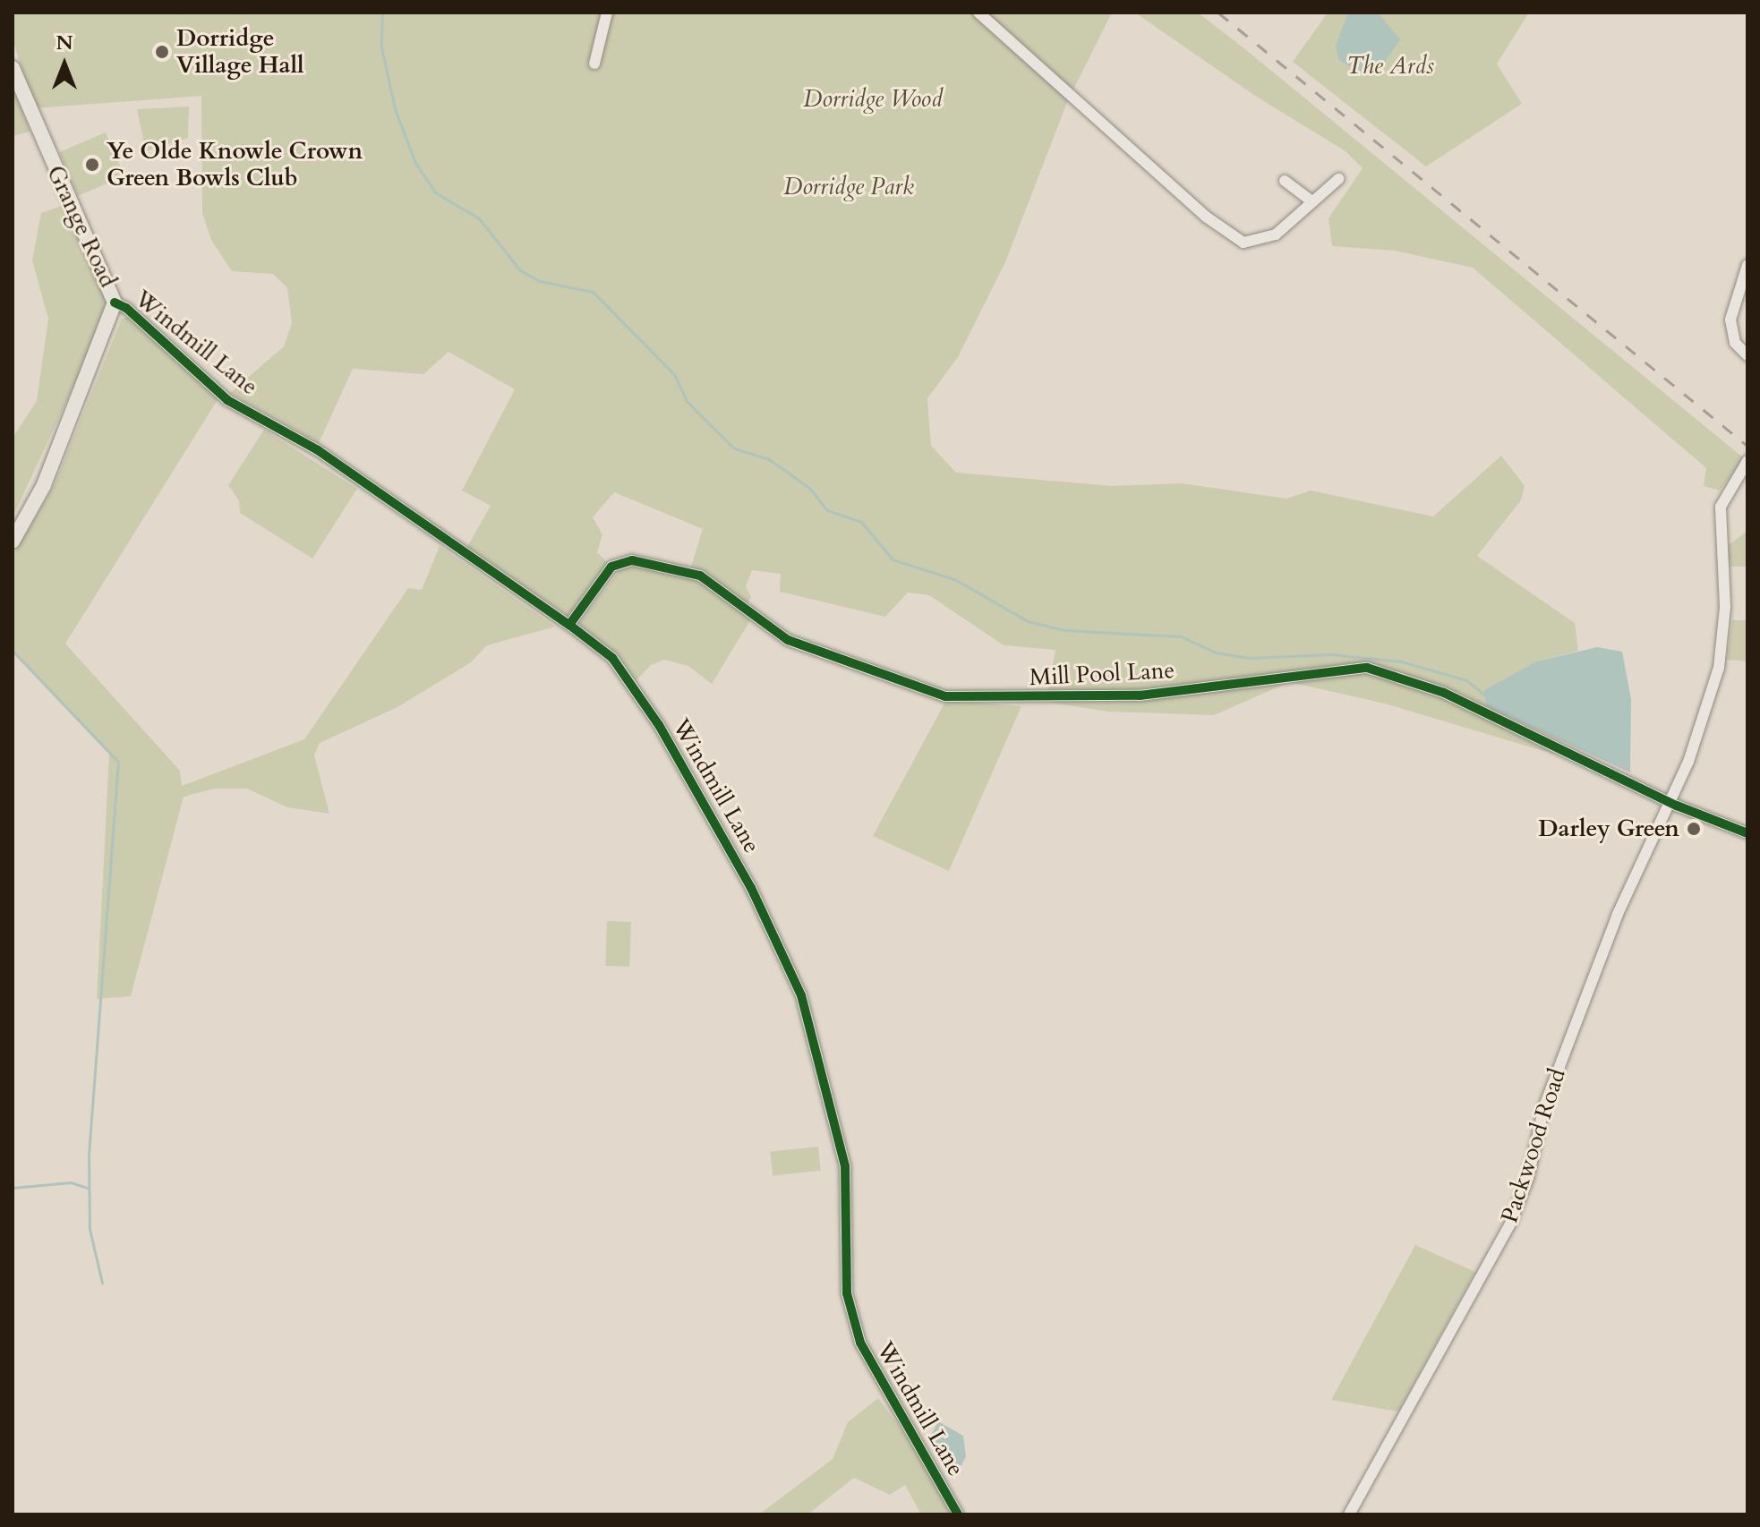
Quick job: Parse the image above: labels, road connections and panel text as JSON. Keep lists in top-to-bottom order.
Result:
{
  "streets": {
    "main road": ["Grange Road"],
    "street": ["Windmill Lane", "Mill Pool Lane", "Packwood Road"]
  },
  "crossings": [
    ["Grange Road", "Windmill Lane"],
    ["Windmill Lane", "Mill Pool Lane"],
    ["Mill Pool Lane", "Packwood Road"]
  ],
  "parks": ["The Ards", "Dorridge Wood", "Dorridge Park"],
  "places": ["Dorridge Village Hall", "Ye Olde Knowle Crown Green Bowls Club", "Darley Green"],
  "north": "top"
}
